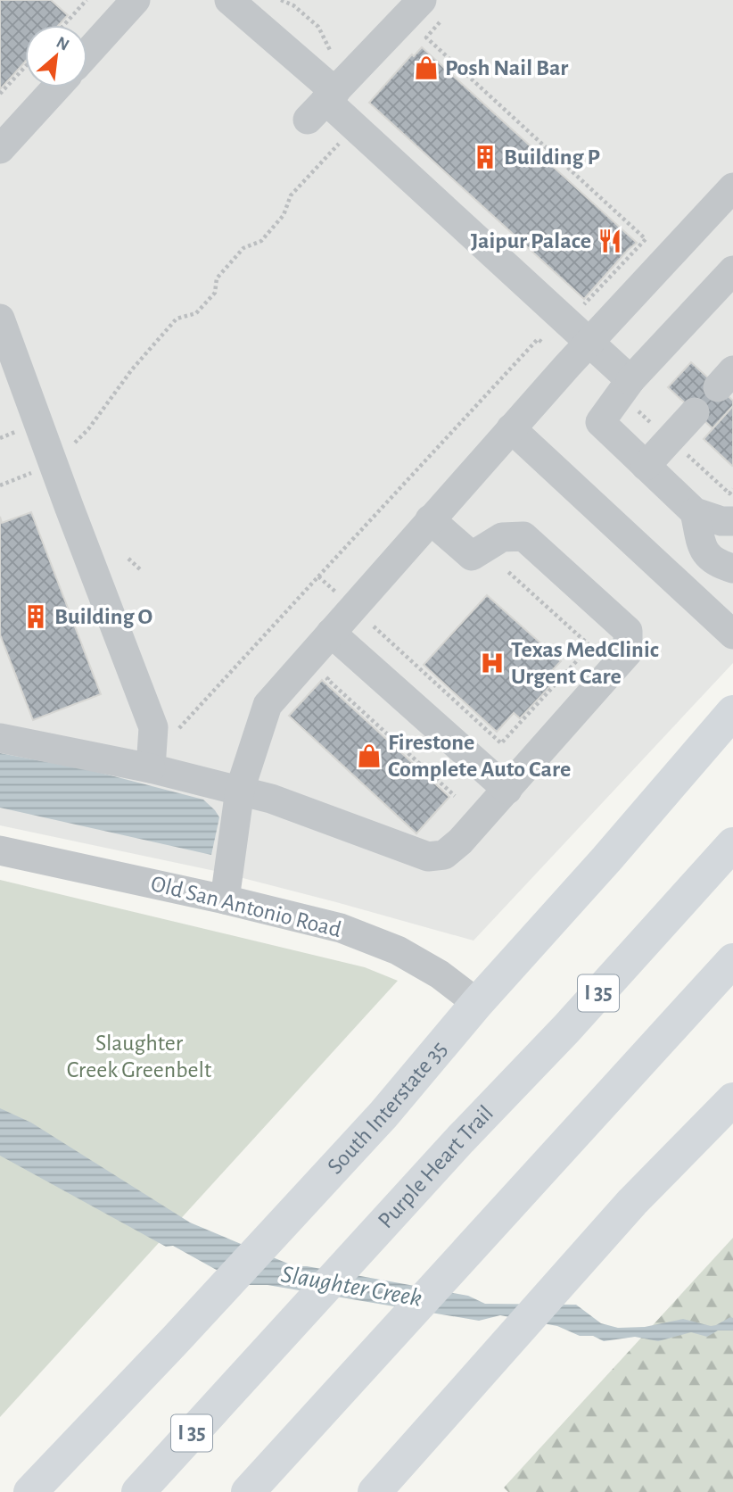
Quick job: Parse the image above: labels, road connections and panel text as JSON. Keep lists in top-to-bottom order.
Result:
{
  "streets": {
    "main road": ["I 35", "South Interstate 35", "Purple Heart Trail"],
    "street": ["Old San Antonio Road"]
  },
  "crossings": [
    ["Old San Antonio Road", "South Interstate 35"]
  ],
  "water": ["Slaughter Creek"],
  "parks": ["Slaughter Creek Greenbelt"],
  "places": {
    "shop": ["Posh Nail Bar", "Firestone Complete Auto Care"],
    "building": ["Building P", "Building O"],
    "restaurant": ["Jaipur Palace"],
    "hospital": ["Texas MedClinic Urgent Care"]
  },
  "north": "top right"
}
